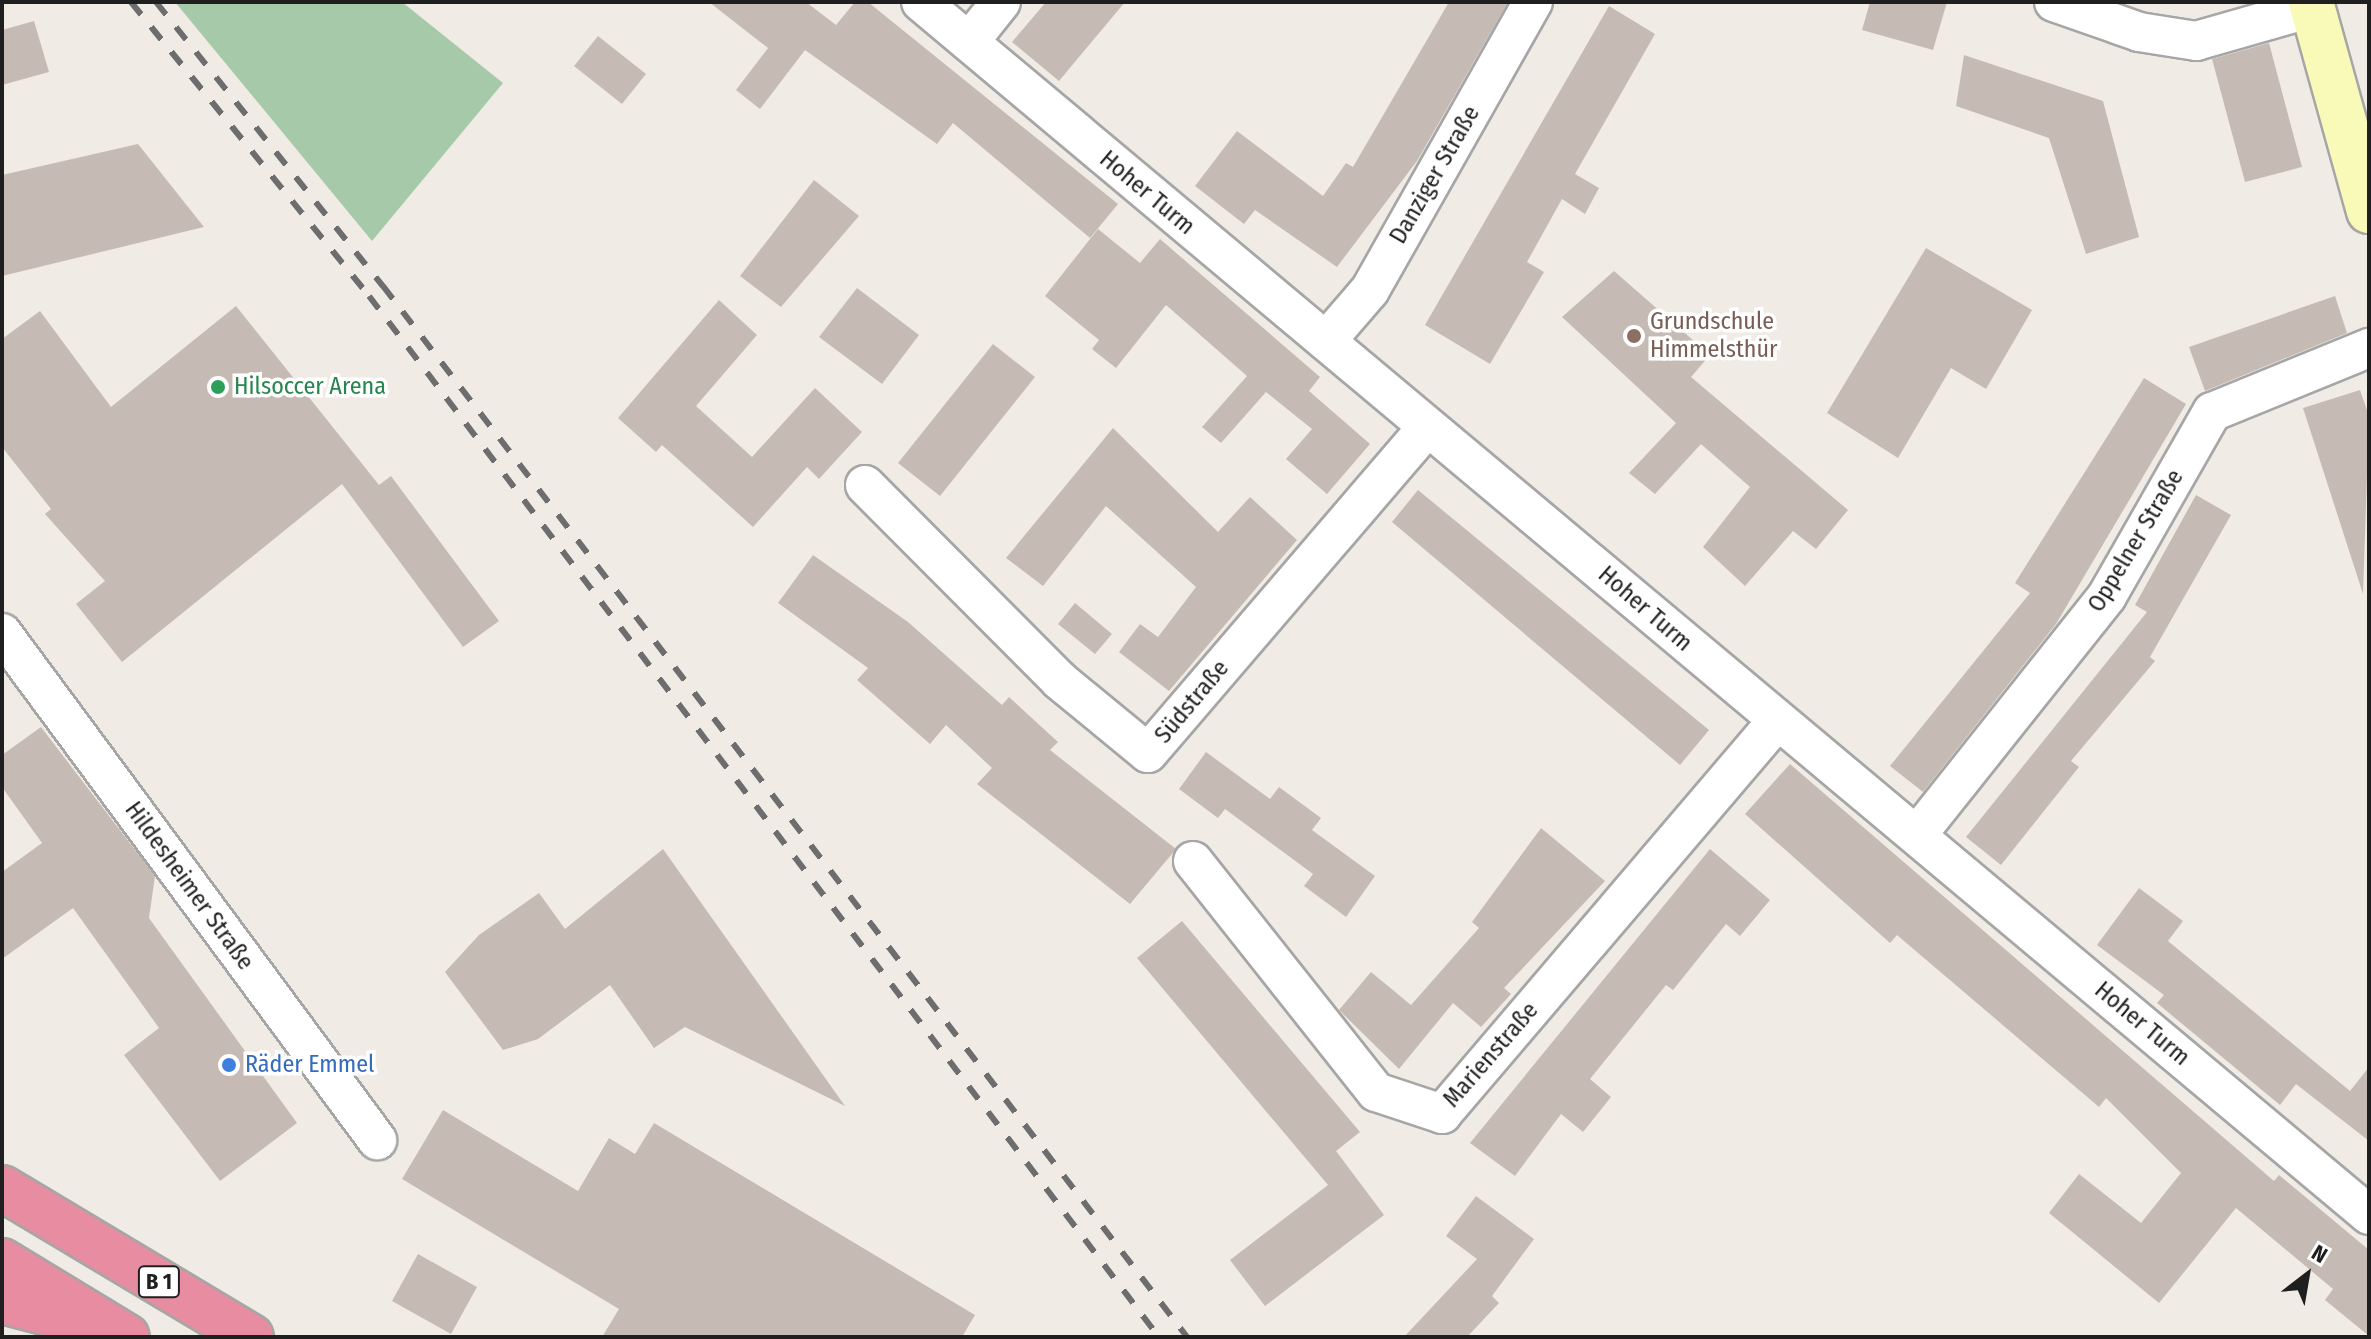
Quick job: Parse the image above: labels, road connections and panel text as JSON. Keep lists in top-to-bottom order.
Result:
{
  "streets": {
    "highway": ["B 1"],
    "street": [
      "Danziger Straße",
      "Hoher Turm",
      "Oppelner Straße",
      "Südstraße",
      "Hildesheimer Straße",
      "Marienstraße"
    ]
  },
  "crossings": [
    ["Danziger Straße", "Hoher Turm"],
    ["Hoher Turm", "Oppelner Straße"],
    ["Hoher Turm", "Südstraße"],
    ["Hoher Turm", "Marienstraße"]
  ],
  "places": ["Grundschule Himmelsthür", "Hilsoccer Arena", "Räder Emmel"],
  "north": "top right"
}
